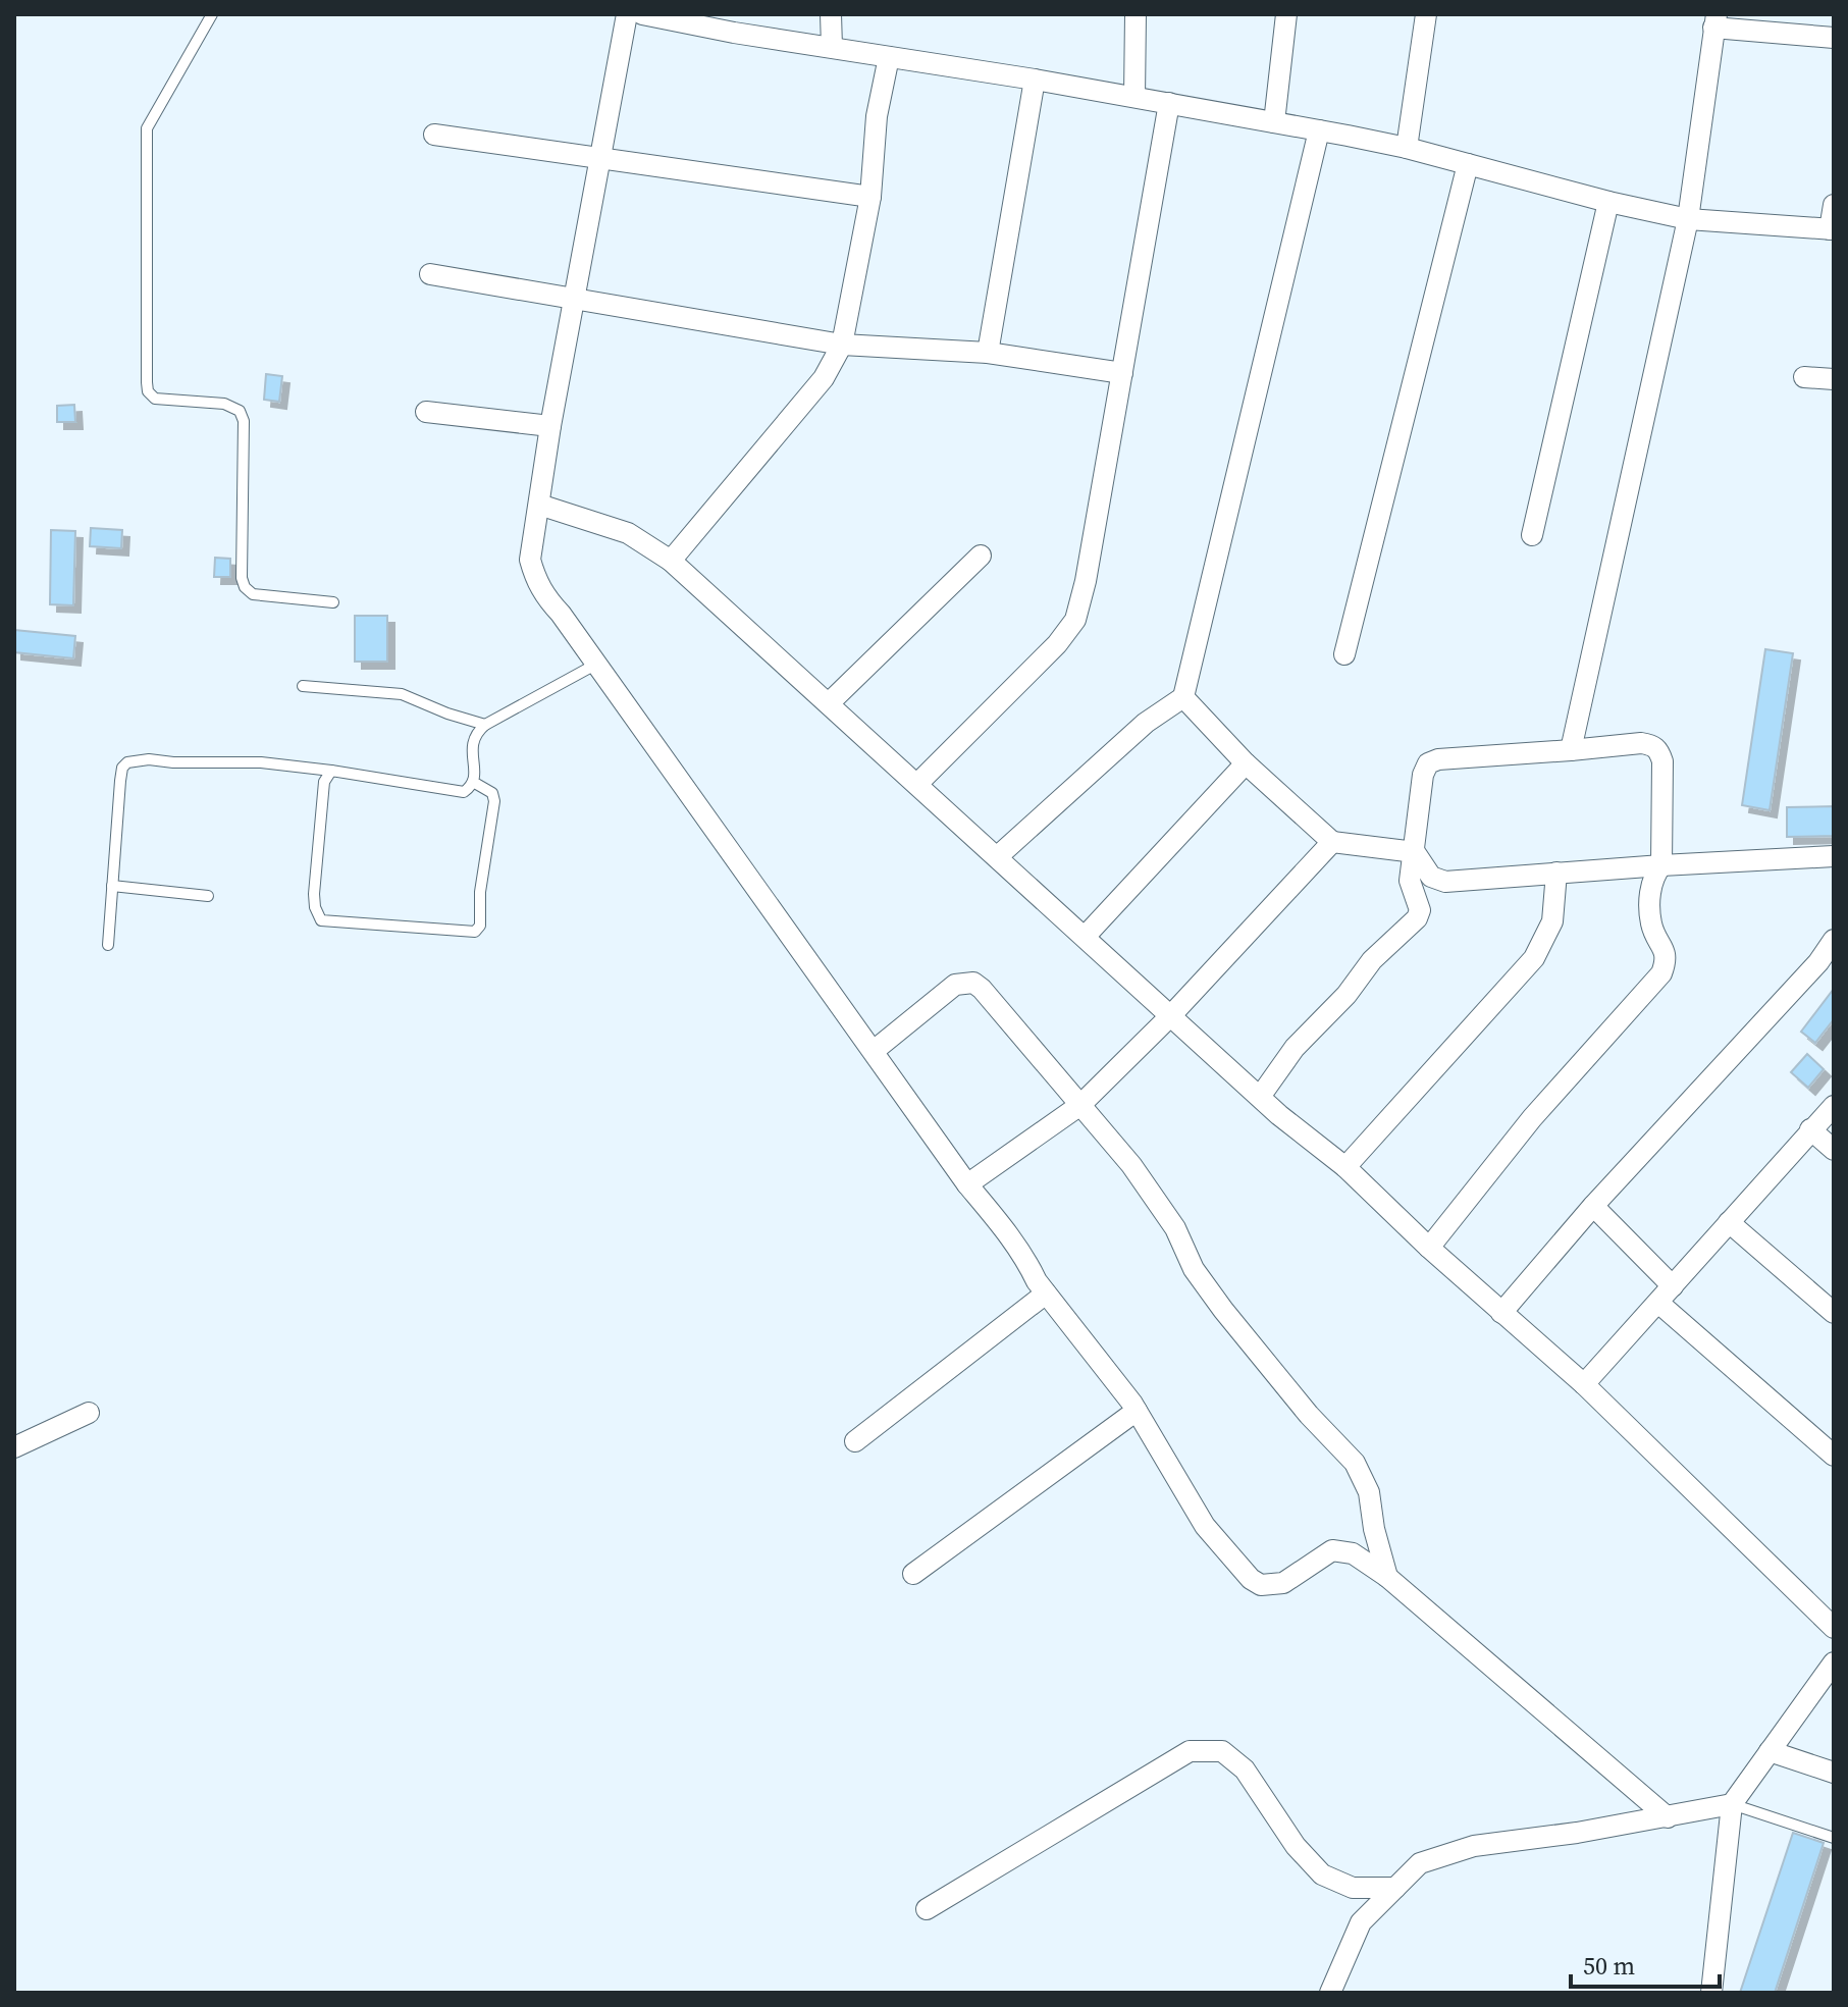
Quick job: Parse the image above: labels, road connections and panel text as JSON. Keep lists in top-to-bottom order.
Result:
{
  "scale_bar": "50 m"
}
